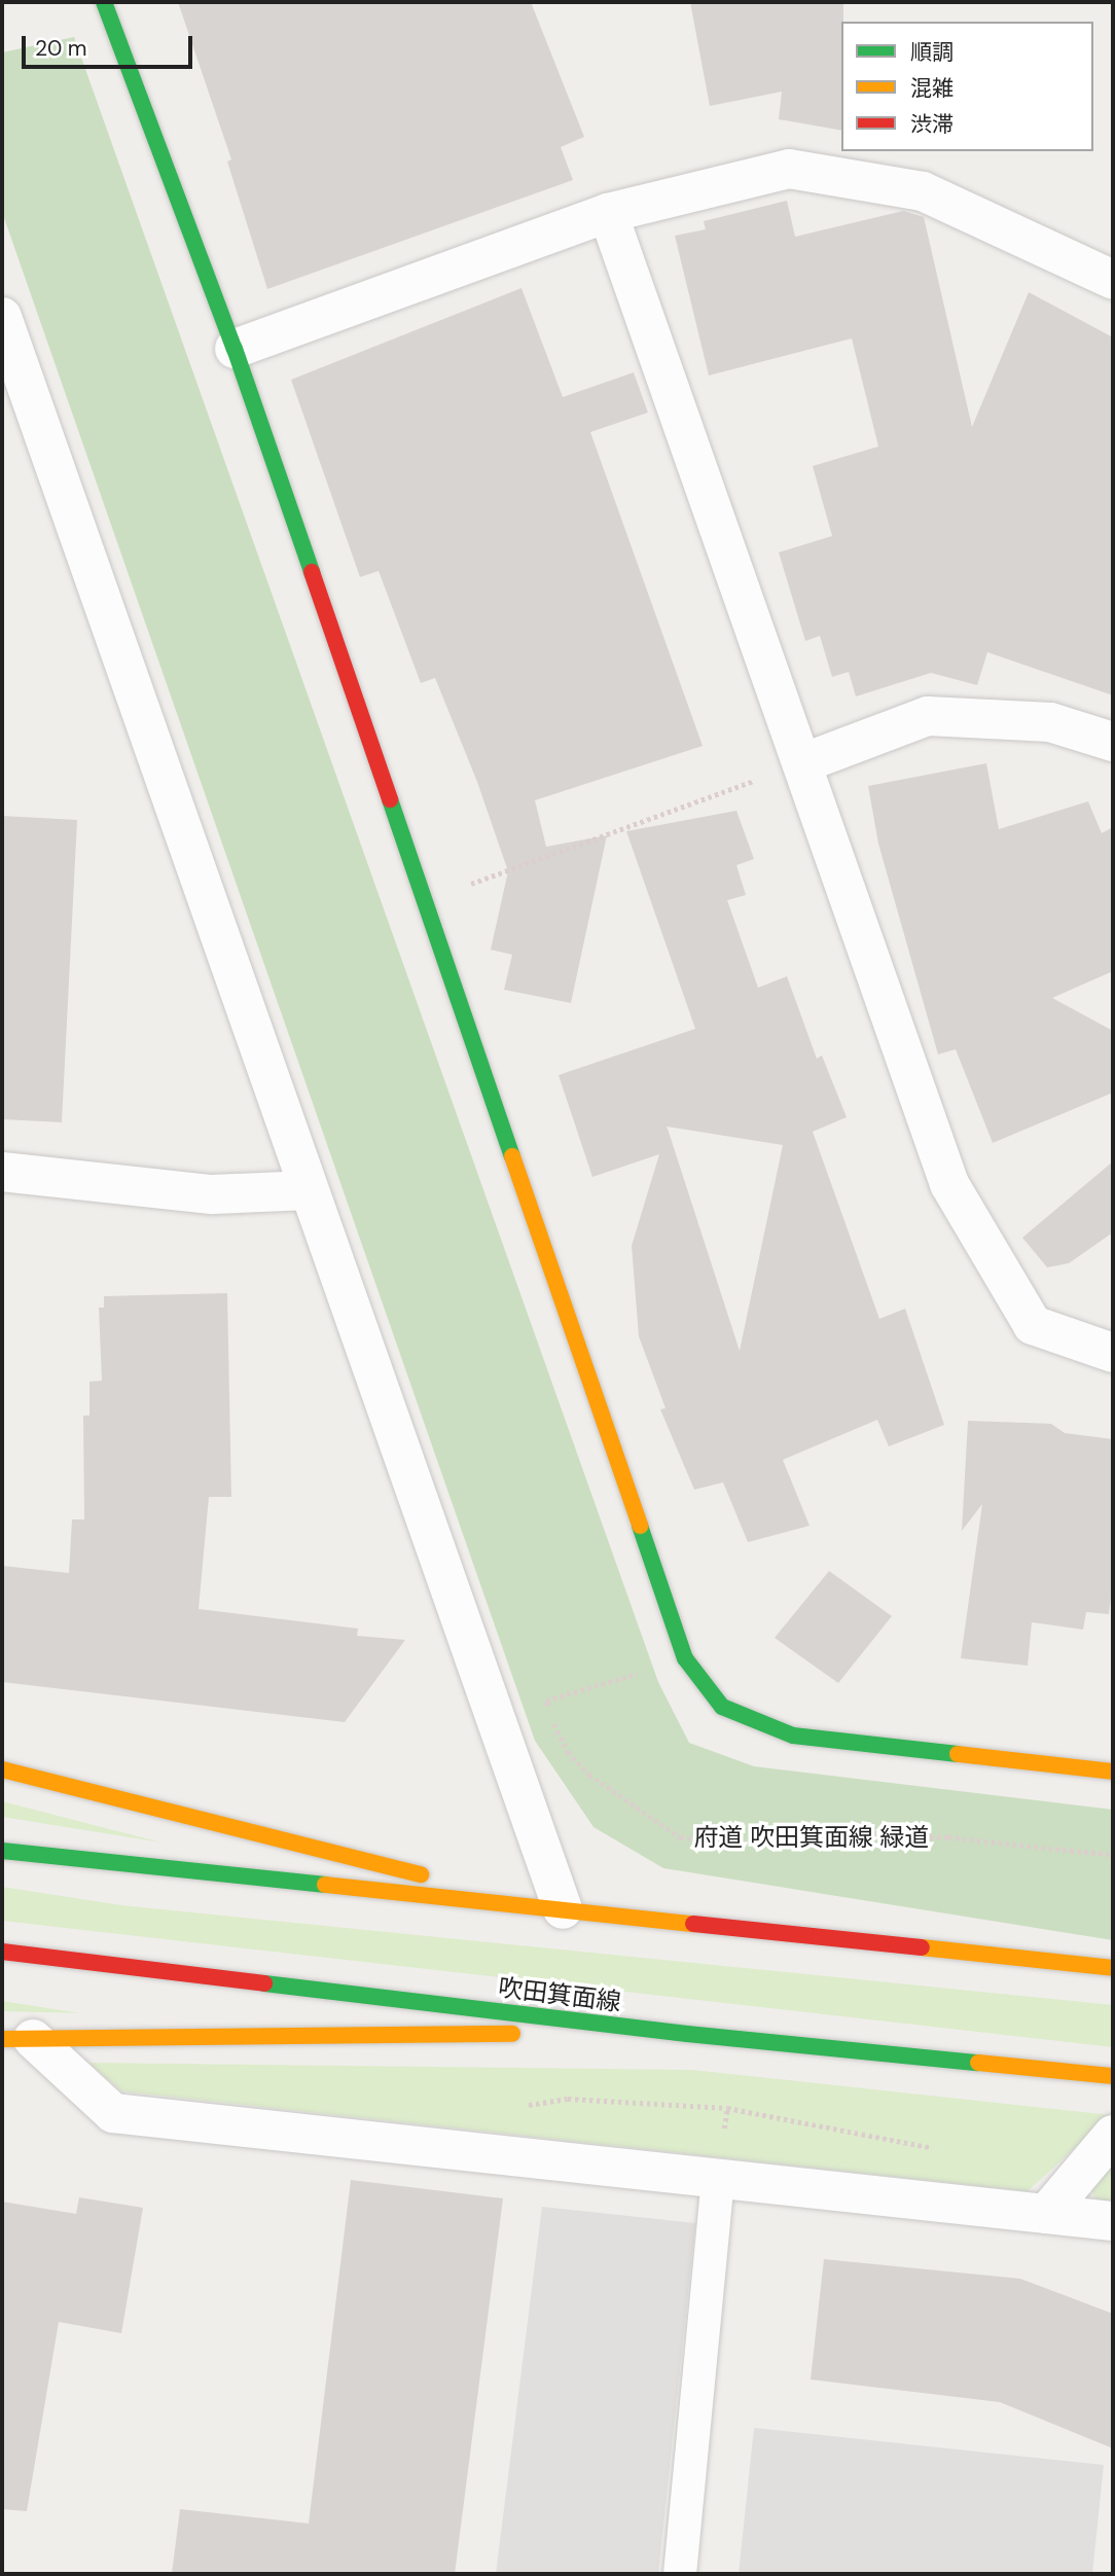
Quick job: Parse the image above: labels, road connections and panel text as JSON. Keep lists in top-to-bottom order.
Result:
{
  "streets": {
    "main road": ["吹田箕面線"],
    "path": ["府道 吹田箕面線 緑道"]
  },
  "legend": ["順調", "混雑", "渋滞"],
  "scale_bar": "20 m"
}
